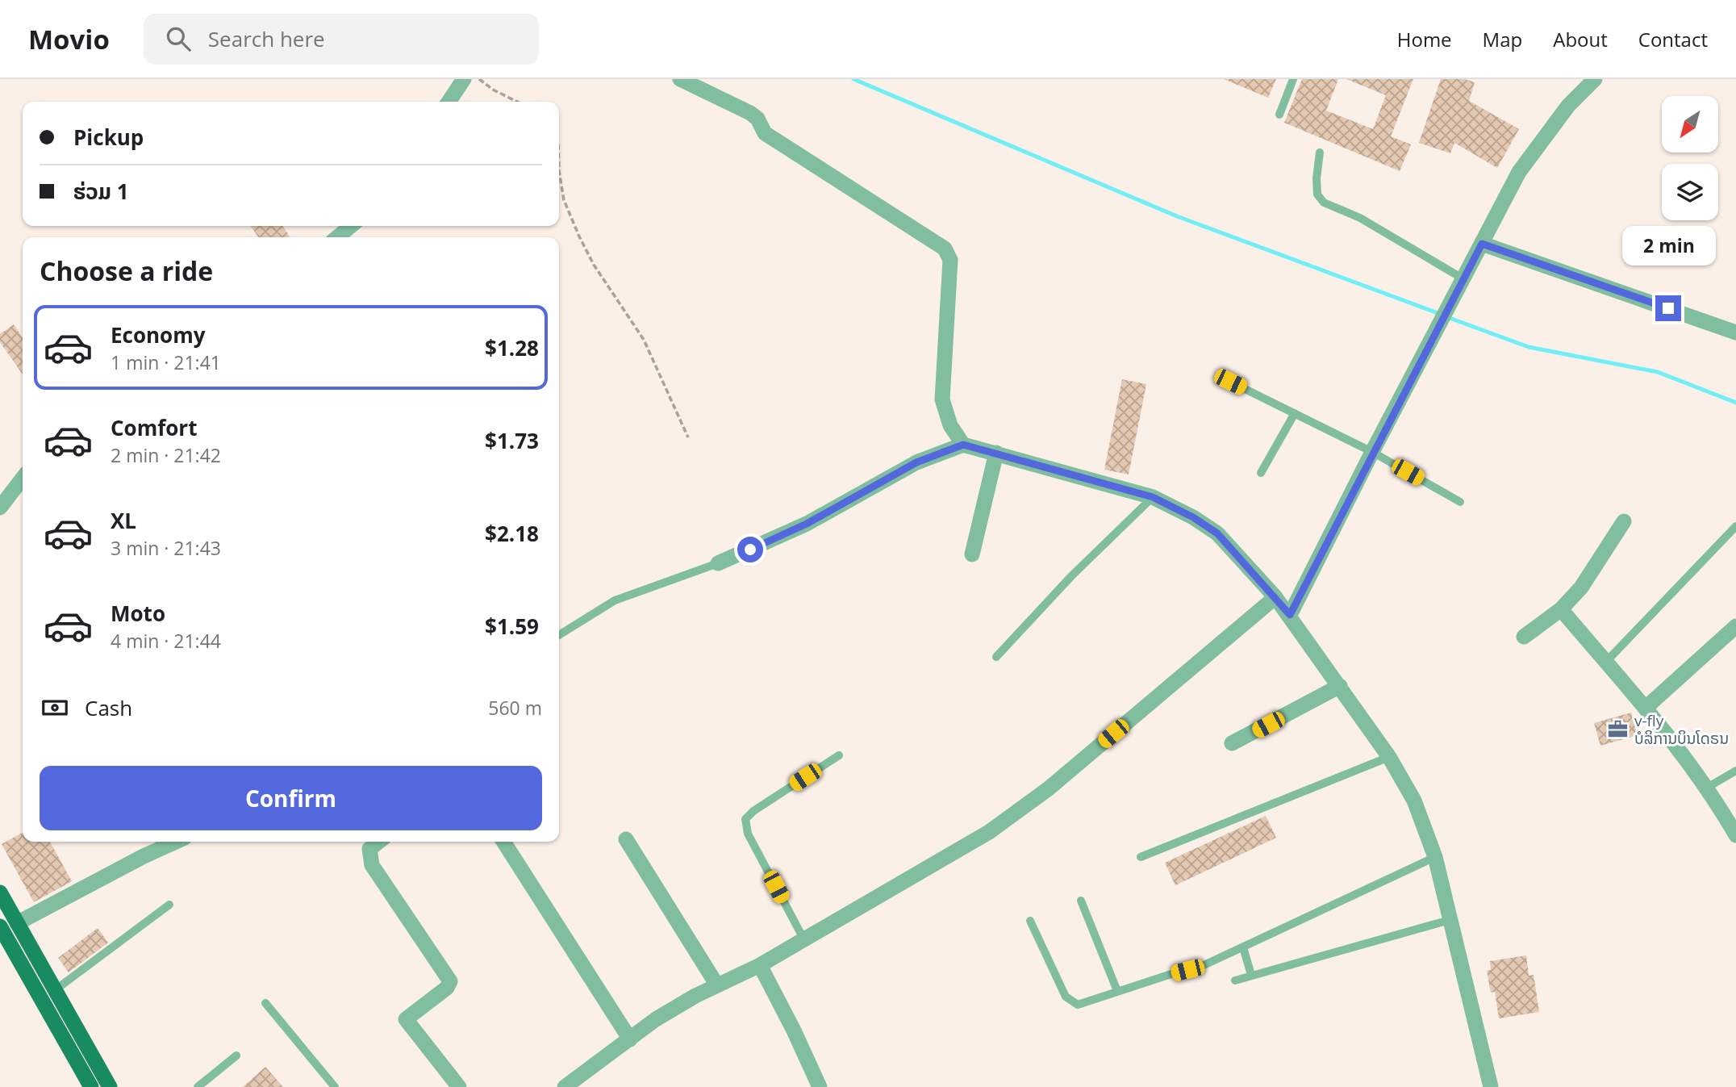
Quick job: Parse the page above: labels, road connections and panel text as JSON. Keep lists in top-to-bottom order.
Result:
{
  "places": {
    "office": ["v-fly ບໍລິການບິນໂດຣນ"]
  },
  "north": "bottom left",
  "page": {
    "header": "Movio",
    "search": "Search here",
    "nav": [
      "Home",
      "Map",
      "About",
      "Contact"
    ],
    "banner": ["Pickup", "ຮ່ວມ 1"],
    "bubble": "2 min",
    "heading": "Choose a ride",
    "list": [
      {
        "name": "Economy",
        "note": "1 min · 21:41",
        "value": "$1.28"
      },
      {
        "name": "Comfort",
        "note": "2 min · 21:42",
        "value": "$1.73"
      },
      {
        "name": "XL",
        "note": "3 min · 21:43",
        "value": "$2.18"
      },
      {
        "name": "Moto",
        "note": "4 min · 21:44",
        "value": "$1.59"
      }
    ],
    "pay": ["Cash", "560 m"],
    "buttons": "Confirm"
  }
}
